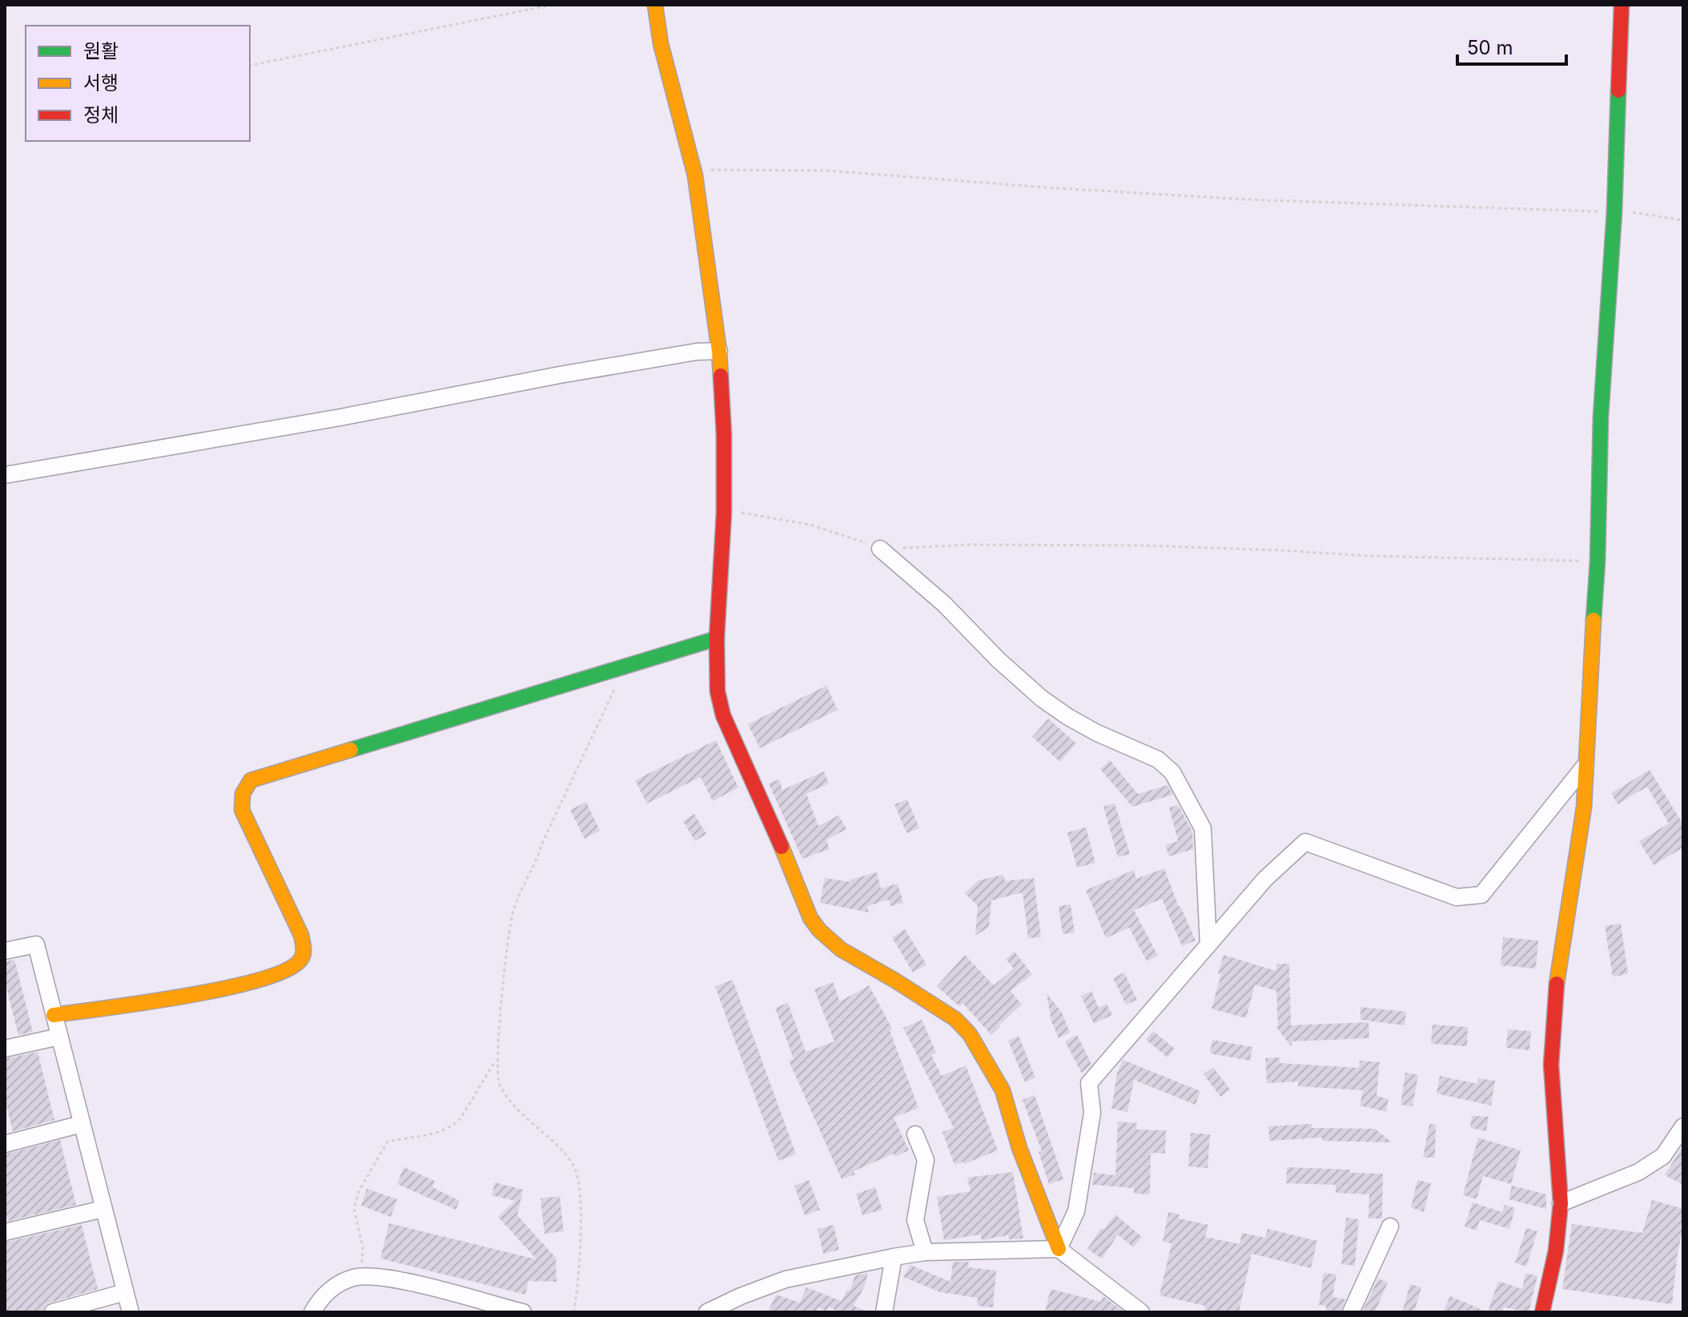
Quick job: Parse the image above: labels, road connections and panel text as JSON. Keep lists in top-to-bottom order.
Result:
{
  "legend": ["원활", "서행", "정체"],
  "scale_bar": "50 m"
}
